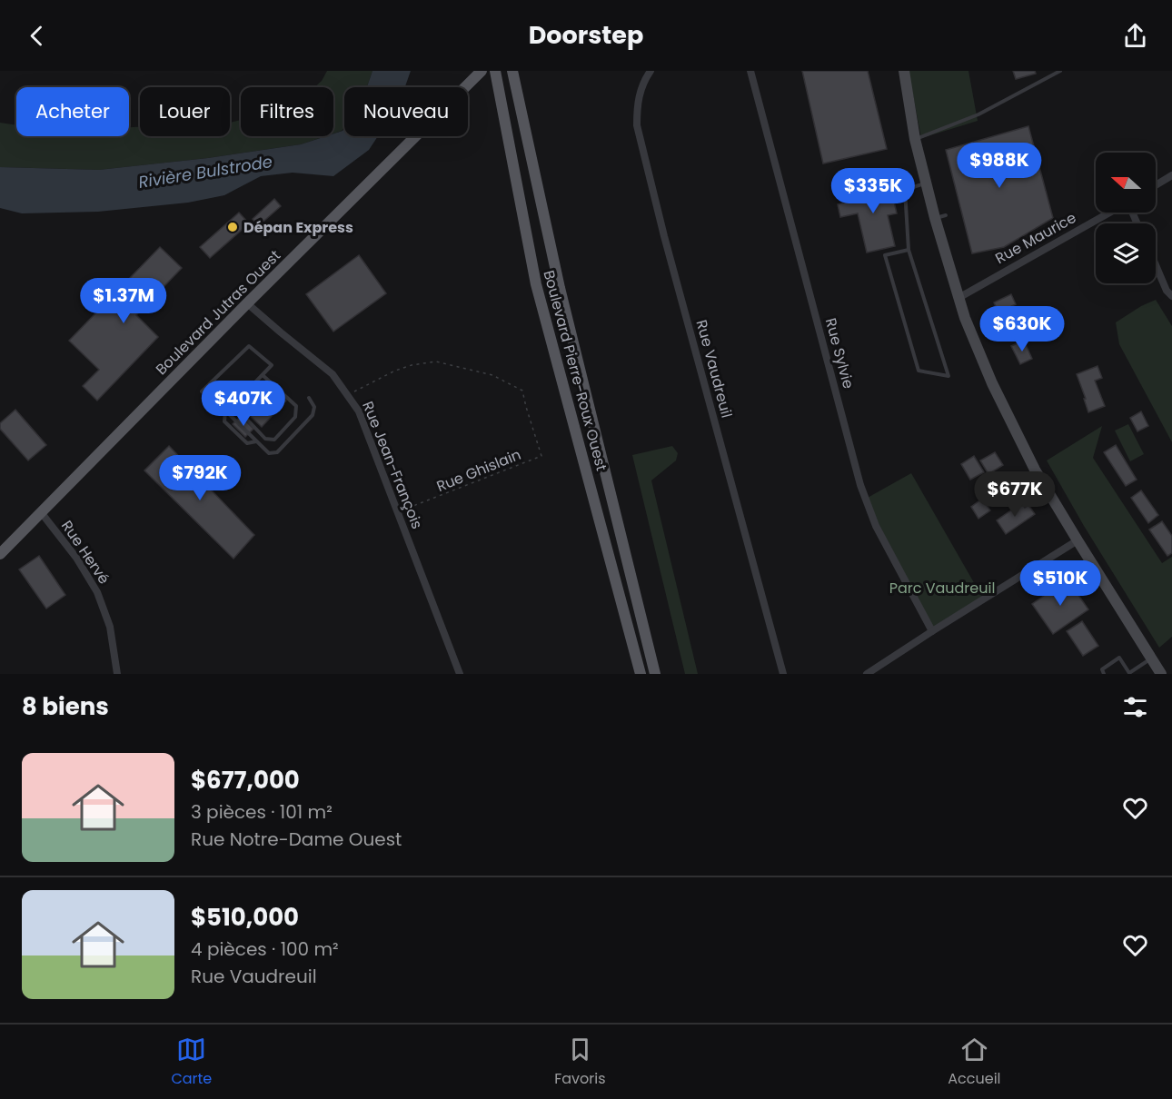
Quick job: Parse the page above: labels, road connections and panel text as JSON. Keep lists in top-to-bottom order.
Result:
{
  "streets": {
    "main road": ["Boulevard Jutras Ouest", "Boulevard Pierre-Roux Ouest"],
    "street": [
      "Rue Maurice",
      "Rue Sylvie",
      "Rue Vaudreuil",
      "Rue Jean-François",
      "Rue Hervé"
    ],
    "path": ["Rue Ghislain"]
  },
  "crossings": [
    ["Boulevard Jutras Ouest", "Rue Jean-François"],
    ["Boulevard Jutras Ouest", "Rue Hervé"],
    ["Rue Jean-François", "Rue Ghislain"]
  ],
  "water": ["Rivière Bulstrode"],
  "parks": ["Parc Vaudreuil"],
  "places": ["Dépan Express"],
  "north": "left",
  "page": {
    "header": "Doorstep",
    "chip": [
      "Acheter",
      "Louer",
      "Filtres",
      "Nouveau"
    ],
    "price": [
      "$988K",
      "$335K",
      "$1.37M",
      "$630K",
      "$407K",
      "$792K",
      "$677K",
      "$510K"
    ],
    "heading": "8 biens",
    "list": [
      {
        "name": "$677,000",
        "note": "3 pièces · 101 m² · Rue Notre-Dame Ouest"
      },
      {
        "name": "$510,000",
        "note": "4 pièces · 100 m² · Rue Vaudreuil"
      }
    ],
    "tabs": ["Carte", "Favoris", "Accueil"]
  }
}
